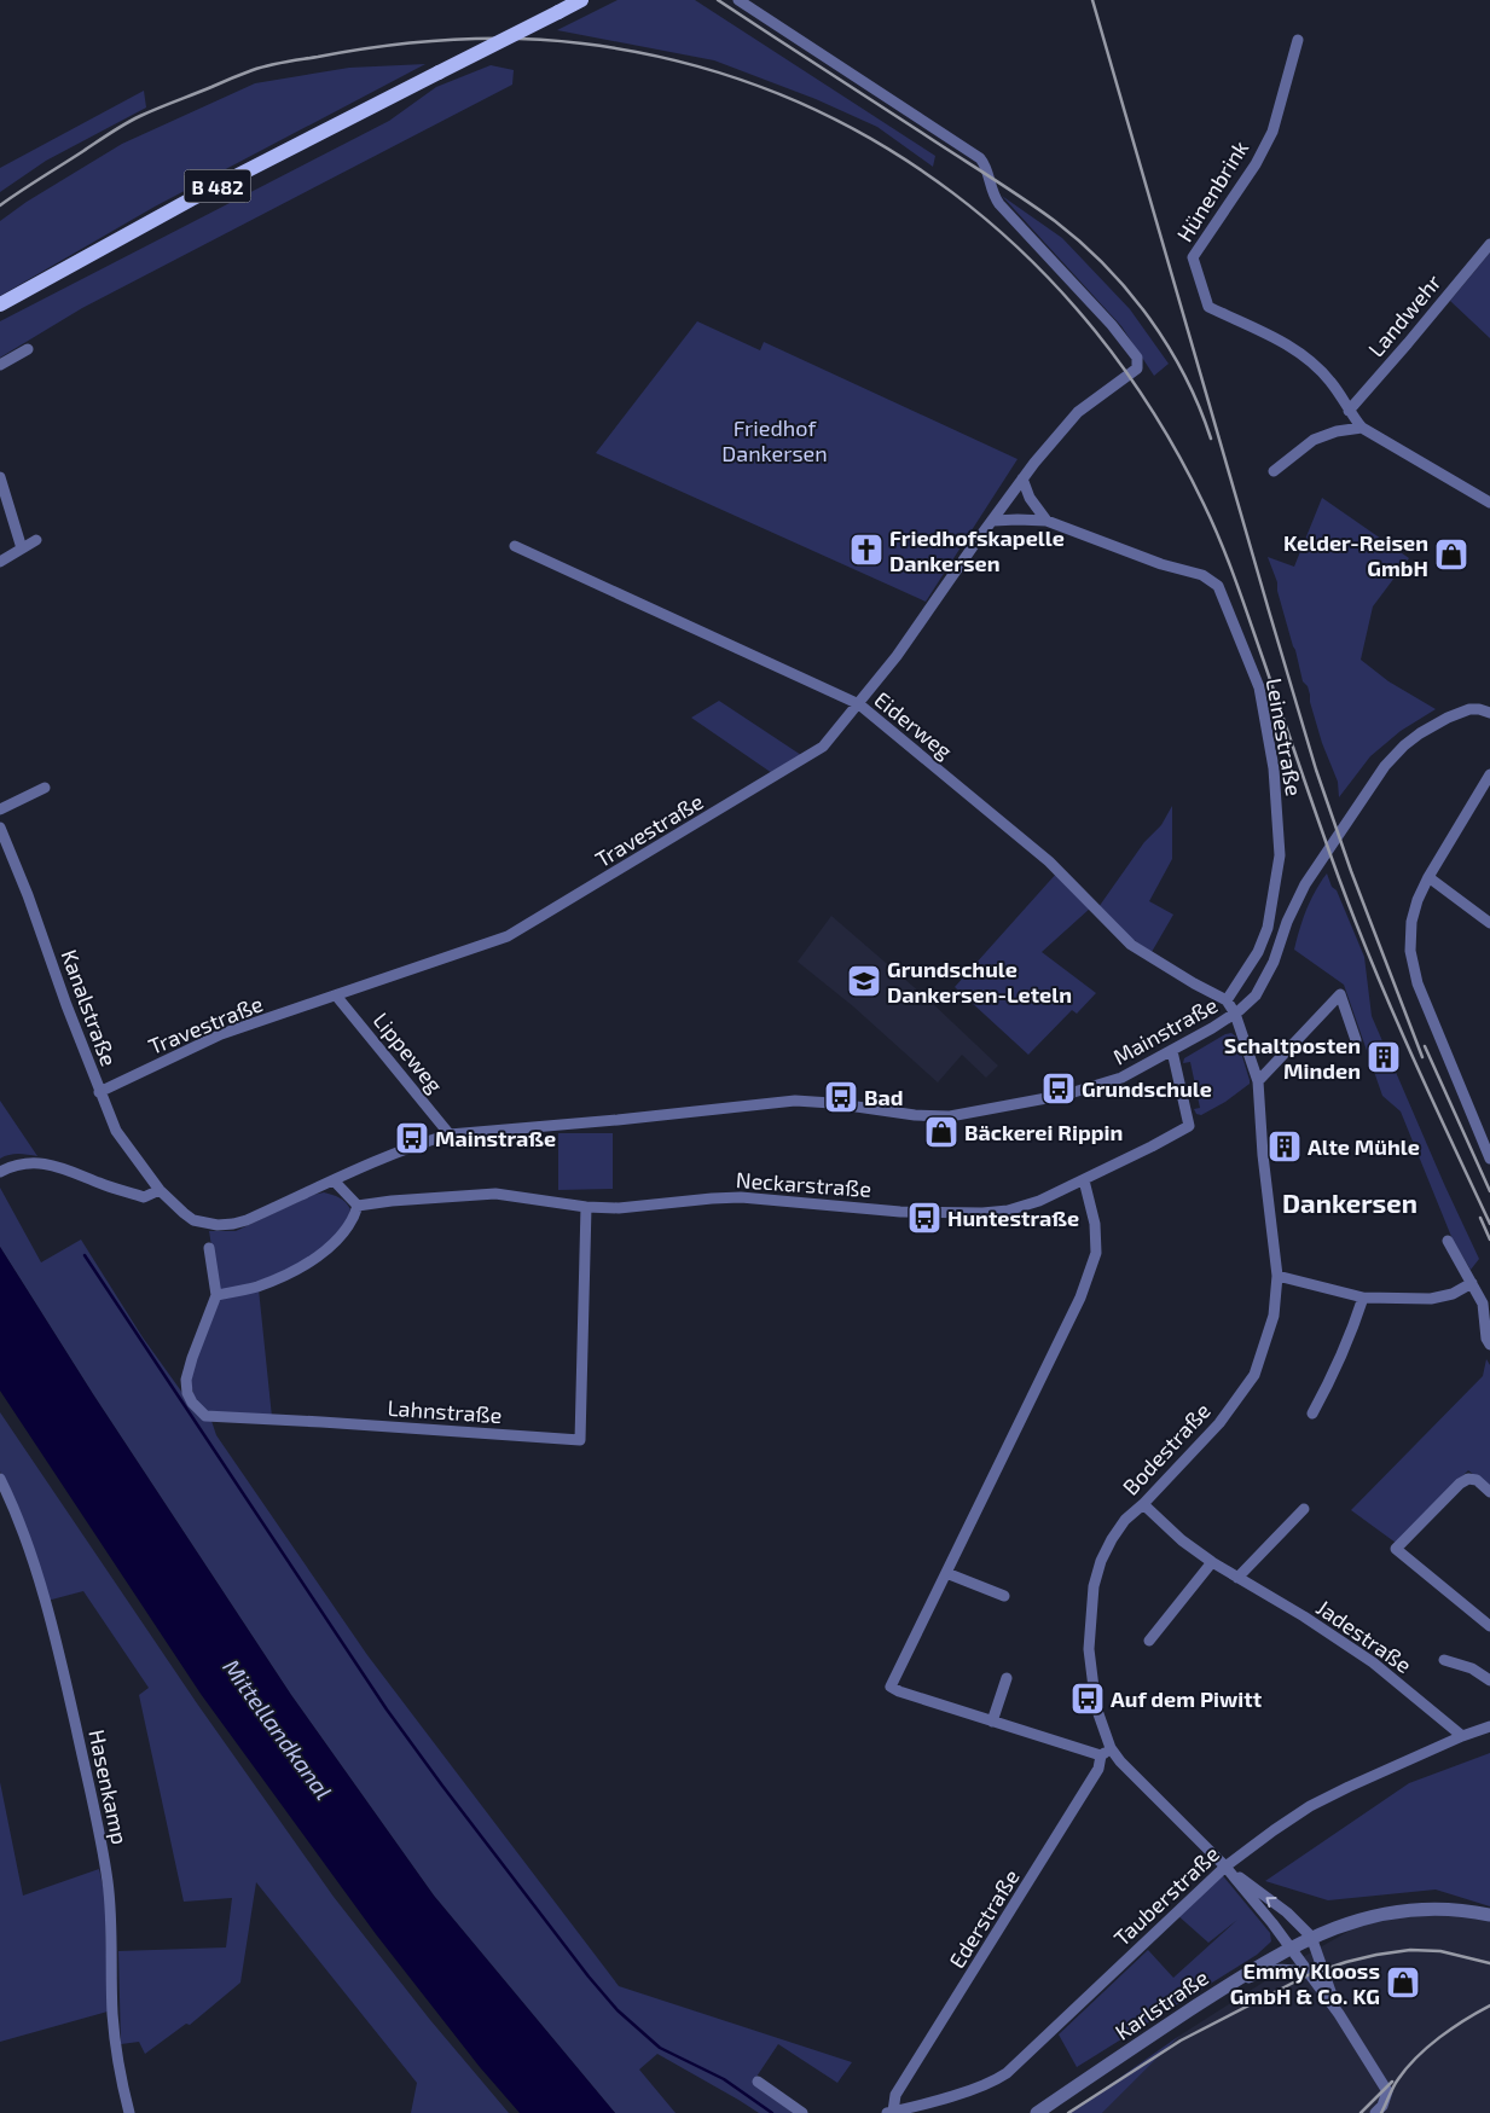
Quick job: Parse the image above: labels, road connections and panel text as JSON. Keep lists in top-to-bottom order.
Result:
{
  "streets": {
    "main road": ["B 482"],
    "street": [
      "Hünenbrink",
      "Landwehr",
      "Eiderweg",
      "Leinestraße",
      "Travestraße",
      "Kanalstraße",
      "Mainstraße",
      "Lippeweg",
      "Neckarstraße",
      "Lahnstraße",
      "Bodestraße",
      "Jadestraße",
      "Hasenkamp",
      "Tauberstraße",
      "Ederstraße",
      "Karlstraße"
    ]
  },
  "crossings": [
    ["Hünenbrink", "Landwehr"],
    ["Eiderweg", "Leinestraße"],
    ["Eiderweg", "Travestraße"],
    ["Leinestraße", "Travestraße"],
    ["Travestraße", "Kanalstraße"],
    ["Travestraße", "Lippeweg"],
    ["Kanalstraße", "Mainstraße"],
    ["Mainstraße", "Lippeweg"],
    ["Mainstraße", "Neckarstraße"],
    ["Mainstraße", "Bodestraße"],
    ["Neckarstraße", "Lahnstraße"],
    ["Bodestraße", "Jadestraße"],
    ["Bodestraße", "Tauberstraße"],
    ["Bodestraße", "Karlstraße"],
    ["Jadestraße", "Tauberstraße"],
    ["Tauberstraße", "Ederstraße"]
  ],
  "districts": ["Dankersen"],
  "water": ["Mittellandkanal"],
  "parks": ["Friedhof Dankersen"],
  "places": {
    "church": ["Friedhofskapelle Dankersen"],
    "shop": ["Kelder-Reisen GmbH", "Bäckerei Rippin", "Emmy Klooss GmbH & Co. KG"],
    "school or university": ["Grundschule Dankersen-Leteln"],
    "building": ["Schaltposten Minden", "Alte Mühle"],
    "bus stop": [
      "Grundschule",
      "Bad",
      "Mainstraße",
      "Huntestraße",
      "Auf dem Piwitt"
    ]
  }
}
